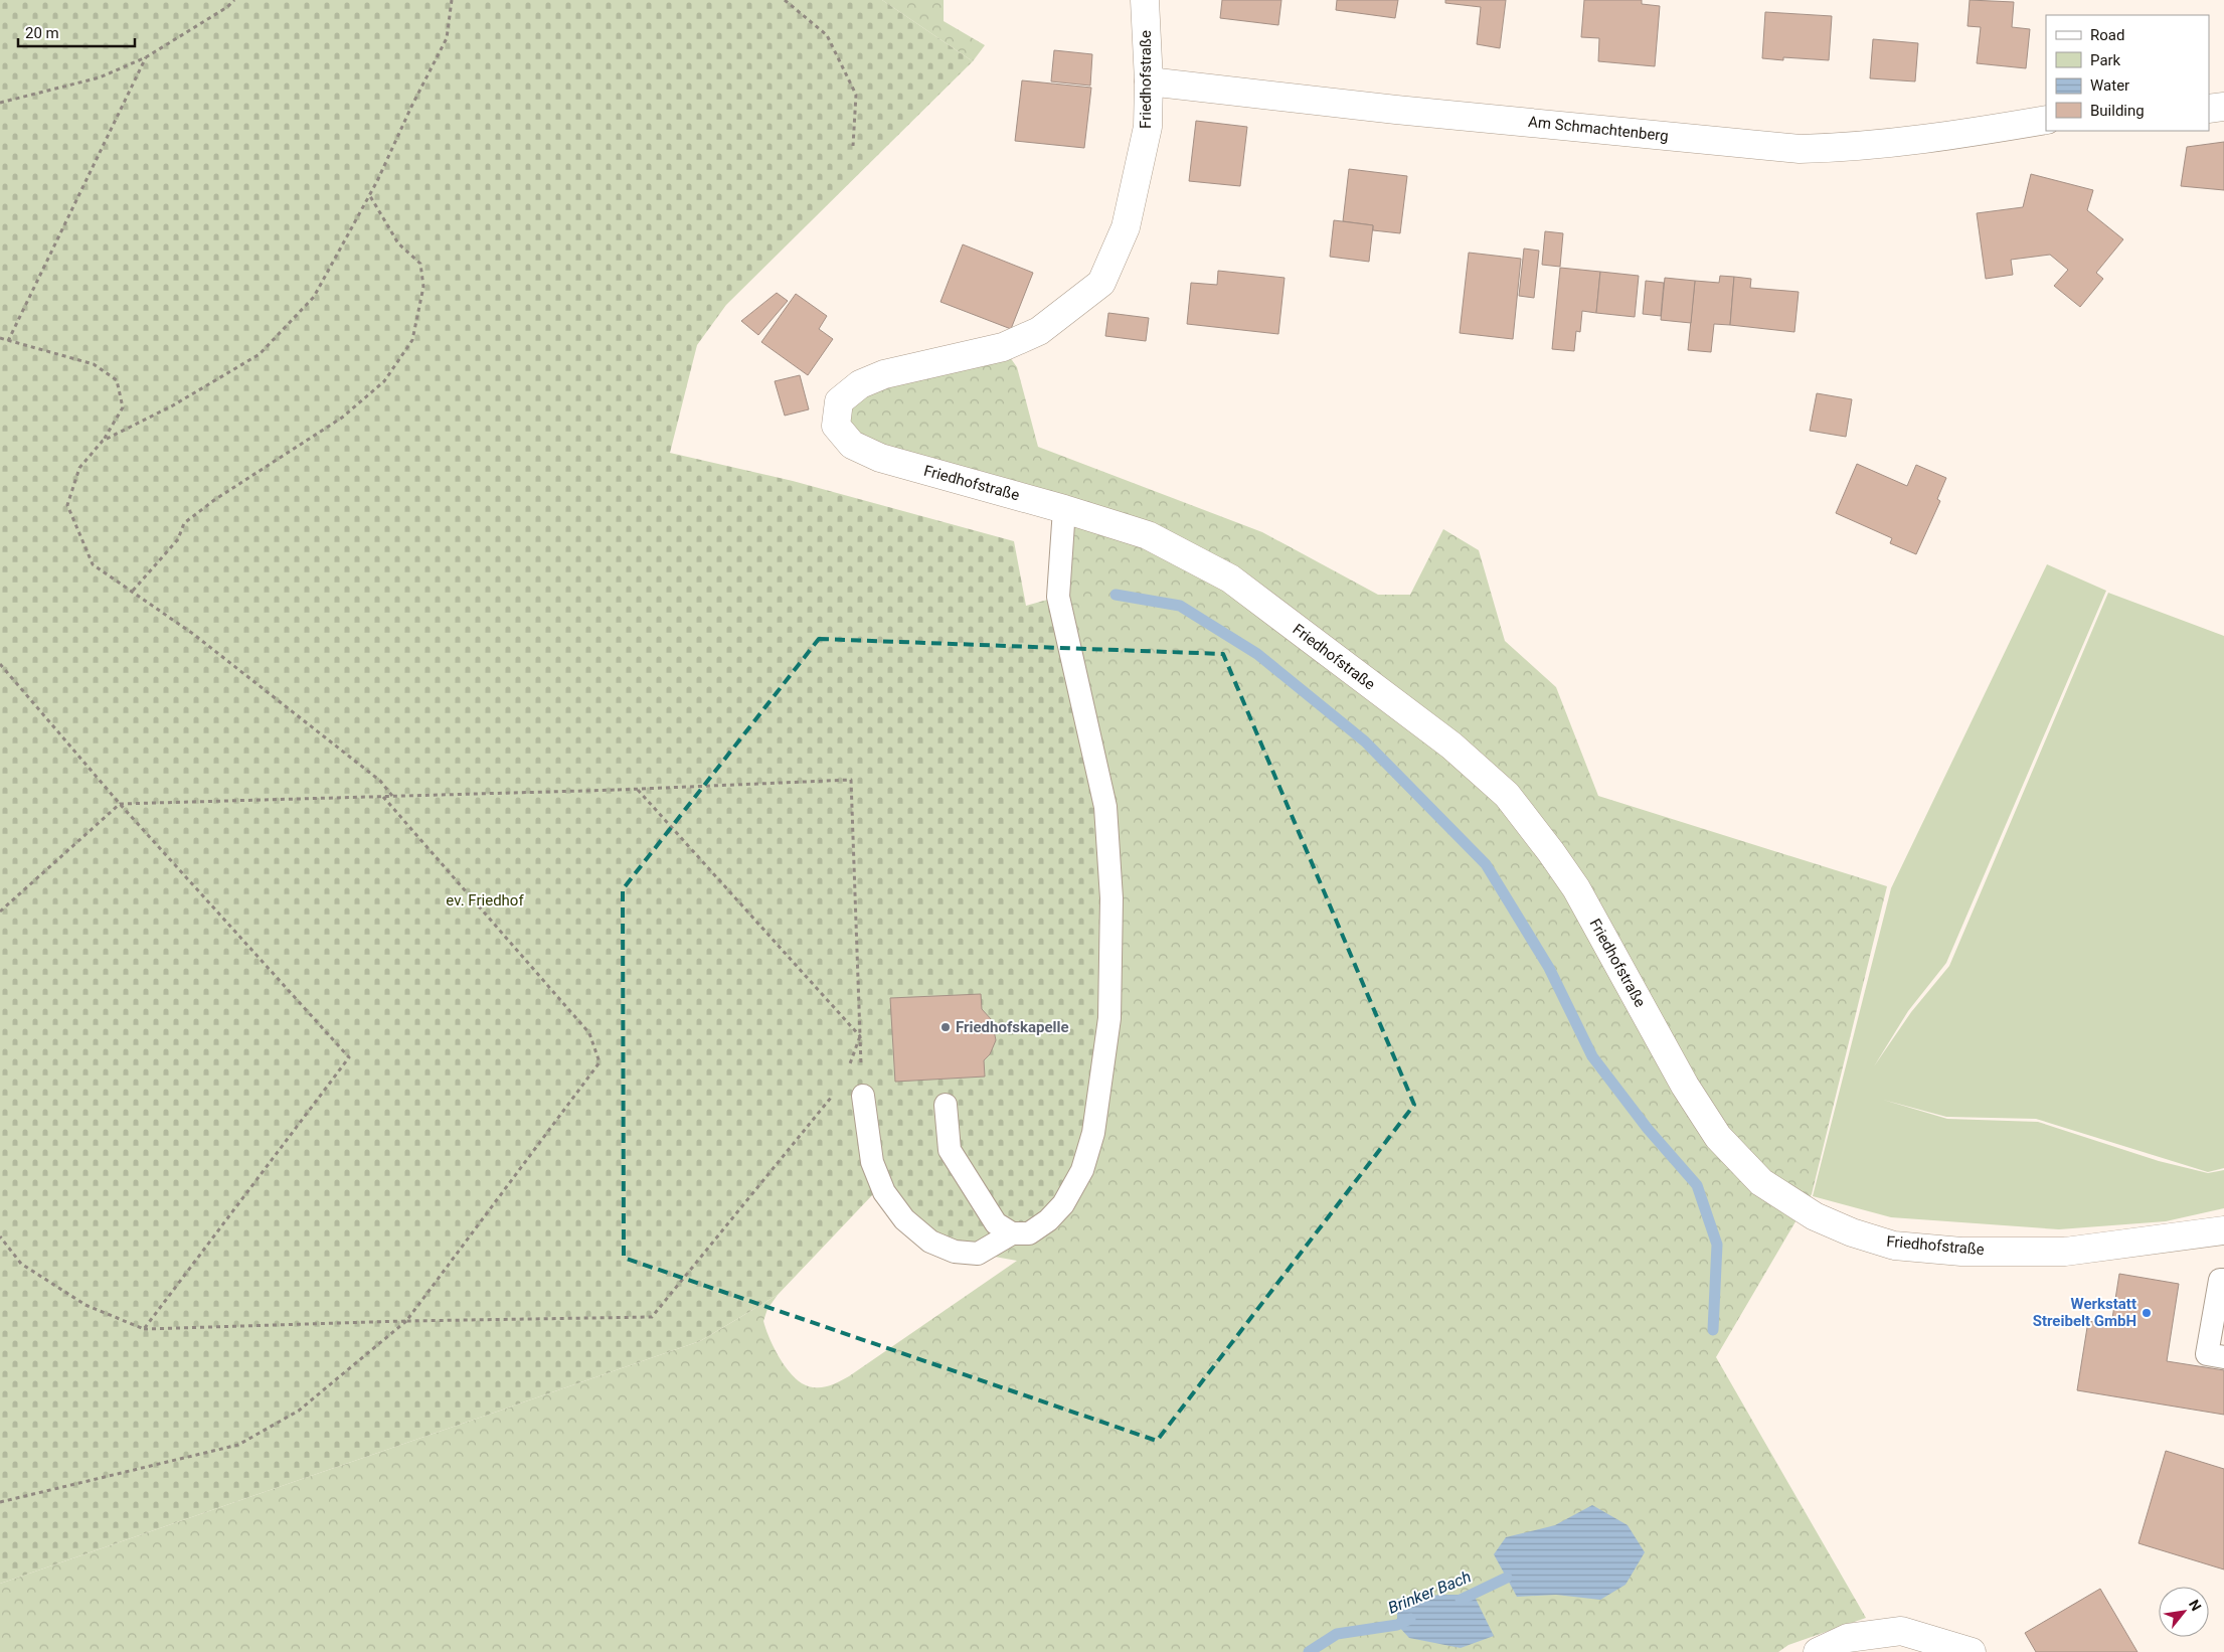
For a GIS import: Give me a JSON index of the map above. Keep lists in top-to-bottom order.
{
  "streets": {
    "street": ["Friedhofstraße", "Am Schmachtenberg"]
  },
  "crossings": [
    ["Friedhofstraße", "Am Schmachtenberg"]
  ],
  "water": ["Brinker Bach"],
  "parks": ["ev. Friedhof"],
  "places": ["Friedhofskapelle", "Werkstatt Streibelt GmbH"],
  "legend": [
    "Road",
    "Park",
    "Water",
    "Building"
  ],
  "scale_bar": "20 m",
  "north": "top right"
}
